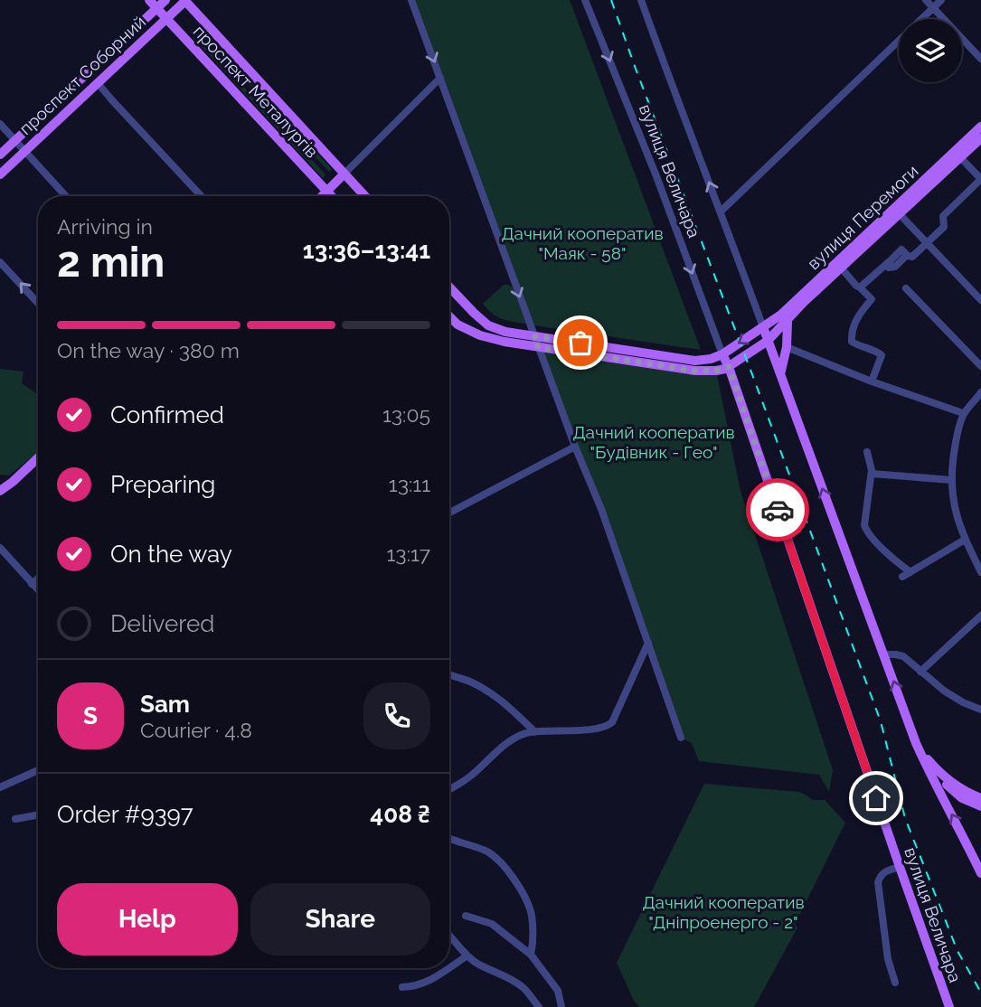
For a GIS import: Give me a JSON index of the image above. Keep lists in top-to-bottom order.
{
  "streets": {
    "main road": [
      "проспект Соборний",
      "проспект Металургів",
      "вулиця Величара",
      "вулиця Перемоги"
    ]
  },
  "crossings": [
    ["проспект Соборний", "проспект Металургів"],
    ["вулиця Величара", "вулиця Перемоги"]
  ],
  "parks": ["Дачний кооператив \"Маяк - 58\"", "Дачний кооператив \"Будівник - Гео\"", "Дачний кооператив \"Дніпроенерго - 2\""],
  "page": {
    "heading": ["2 min", "Arriving in", "13:36–13:41"],
    "panel": [
      "Sam",
      "Courier · 4.8",
      "Order #9397",
      "408 ₴"
    ],
    "bar": "On the way · 380 m",
    "list": [
      ["Confirmed", "13:05"],
      ["Preparing", "13:11"],
      ["On the way", "13:17"],
      "Delivered"
    ],
    "round": "S",
    "buttons": ["Help", "Share"]
  }
}
